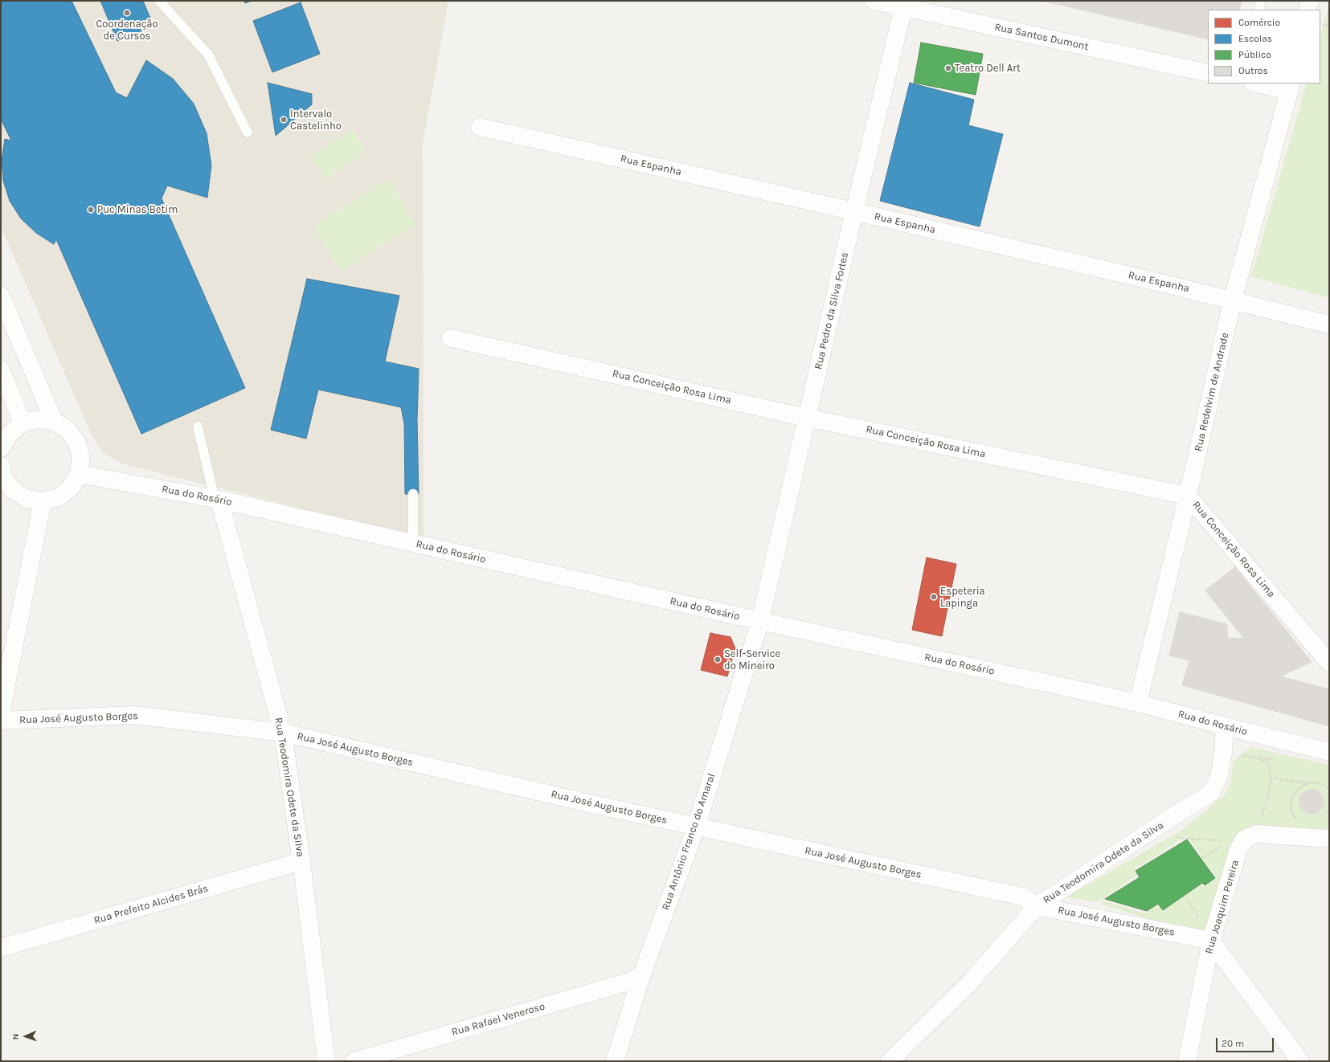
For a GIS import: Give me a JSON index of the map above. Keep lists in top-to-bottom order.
{
  "streets": {
    "street": [
      "Rua Santos Dumont",
      "Rua Espanha",
      "Rua Pedro da Silva Fortes",
      "Rua Conceição Rosa Lima",
      "Rua Redelvim de Andrade",
      "Rua do Rosário",
      "Rua José Augusto Borges",
      "Rua Teodomira Odete da Silva",
      "Rua Antônio Franco do Amaral",
      "Rua Prefeito Alcides Brás",
      "Rua Joaquim Pereira",
      "Rua Rafael Veneroso"
    ]
  },
  "crossings": [
    ["Rua Santos Dumont", "Rua Pedro da Silva Fortes"],
    ["Rua Espanha", "Rua Pedro da Silva Fortes"],
    ["Rua Espanha", "Rua Redelvim de Andrade"],
    ["Rua Pedro da Silva Fortes", "Rua Conceição Rosa Lima"],
    ["Rua Pedro da Silva Fortes", "Rua do Rosário"],
    ["Rua Pedro da Silva Fortes", "Rua Antônio Franco do Amaral"],
    ["Rua Conceição Rosa Lima", "Rua Redelvim de Andrade"],
    ["Rua Redelvim de Andrade", "Rua do Rosário"],
    ["Rua do Rosário", "Rua Teodomira Odete da Silva"],
    ["Rua do Rosário", "Rua Antônio Franco do Amaral"],
    ["Rua José Augusto Borges", "Rua Teodomira Odete da Silva"],
    ["Rua José Augusto Borges", "Rua Antônio Franco do Amaral"],
    ["Rua José Augusto Borges", "Rua Joaquim Pereira"],
    ["Rua Teodomira Odete da Silva", "Rua Prefeito Alcides Brás"],
    ["Rua Antônio Franco do Amaral", "Rua Rafael Veneroso"]
  ],
  "places": [
    "Coordenação de Cursos",
    "Teatro Dell Art",
    "Intervalo Castelinho",
    "Puc Minas Betim",
    "Espeteria Lapinga",
    "Self-Service do Mineiro"
  ],
  "legend": [
    "Comércio",
    "Escolas",
    "Público",
    "Outros"
  ],
  "scale_bar": "20 m",
  "north": "left"
}
